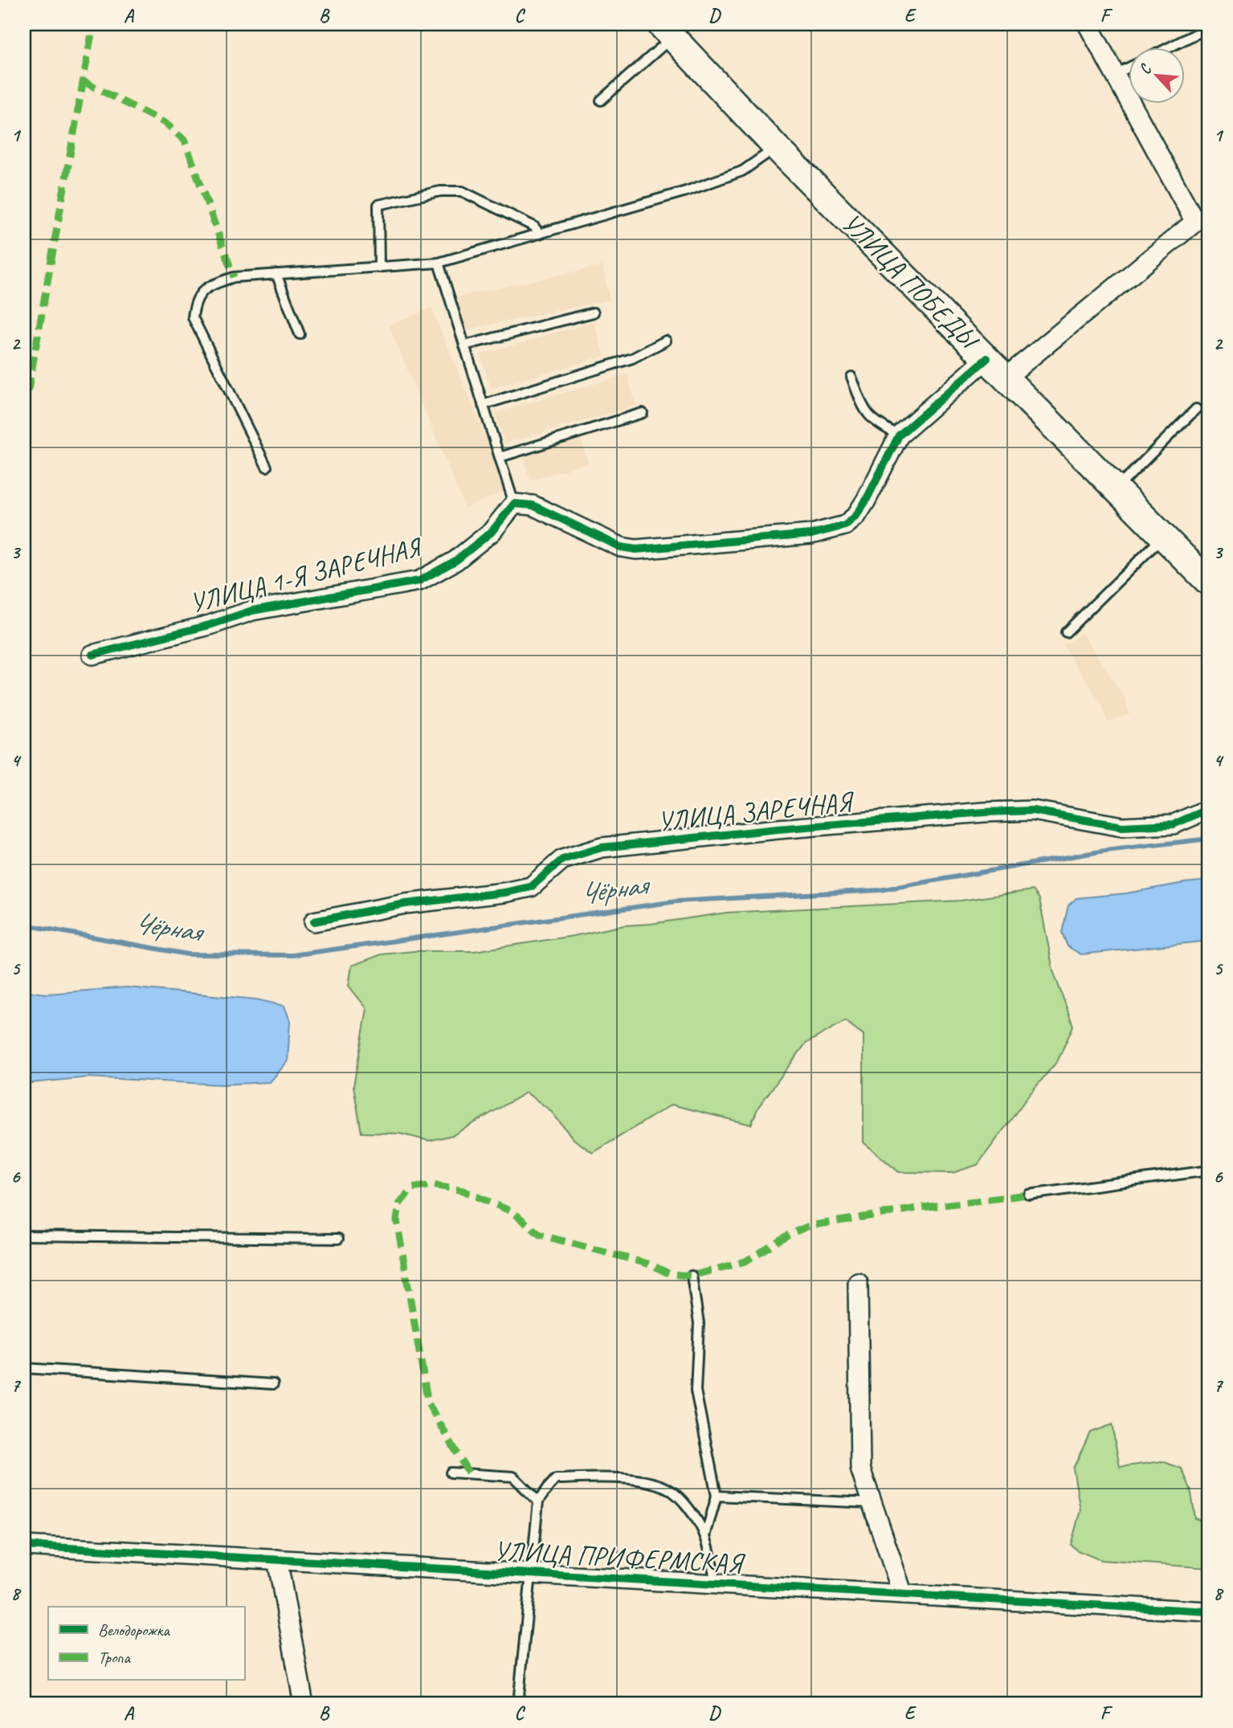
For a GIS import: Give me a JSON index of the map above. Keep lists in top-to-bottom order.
{
  "streets": {
    "street": [
      "УЛИЦА ПОБЕДЫ",
      "УЛИЦА 1-Я ЗАРЕЧНАЯ",
      "УЛИЦА ЗАРЕЧНАЯ",
      "УЛИЦА ПРИФЕРМСКАЯ"
    ]
  },
  "water": ["Чёрная"],
  "legend": ["Велодорожка", "Тропа"],
  "north": "top left",
  "grid": {
    "columns": [
      "A",
      "B",
      "C",
      "D",
      "E",
      "F"
    ],
    "rows": [
      "1",
      "2",
      "3",
      "4",
      "5",
      "6",
      "7",
      "8"
    ]
  }
}
